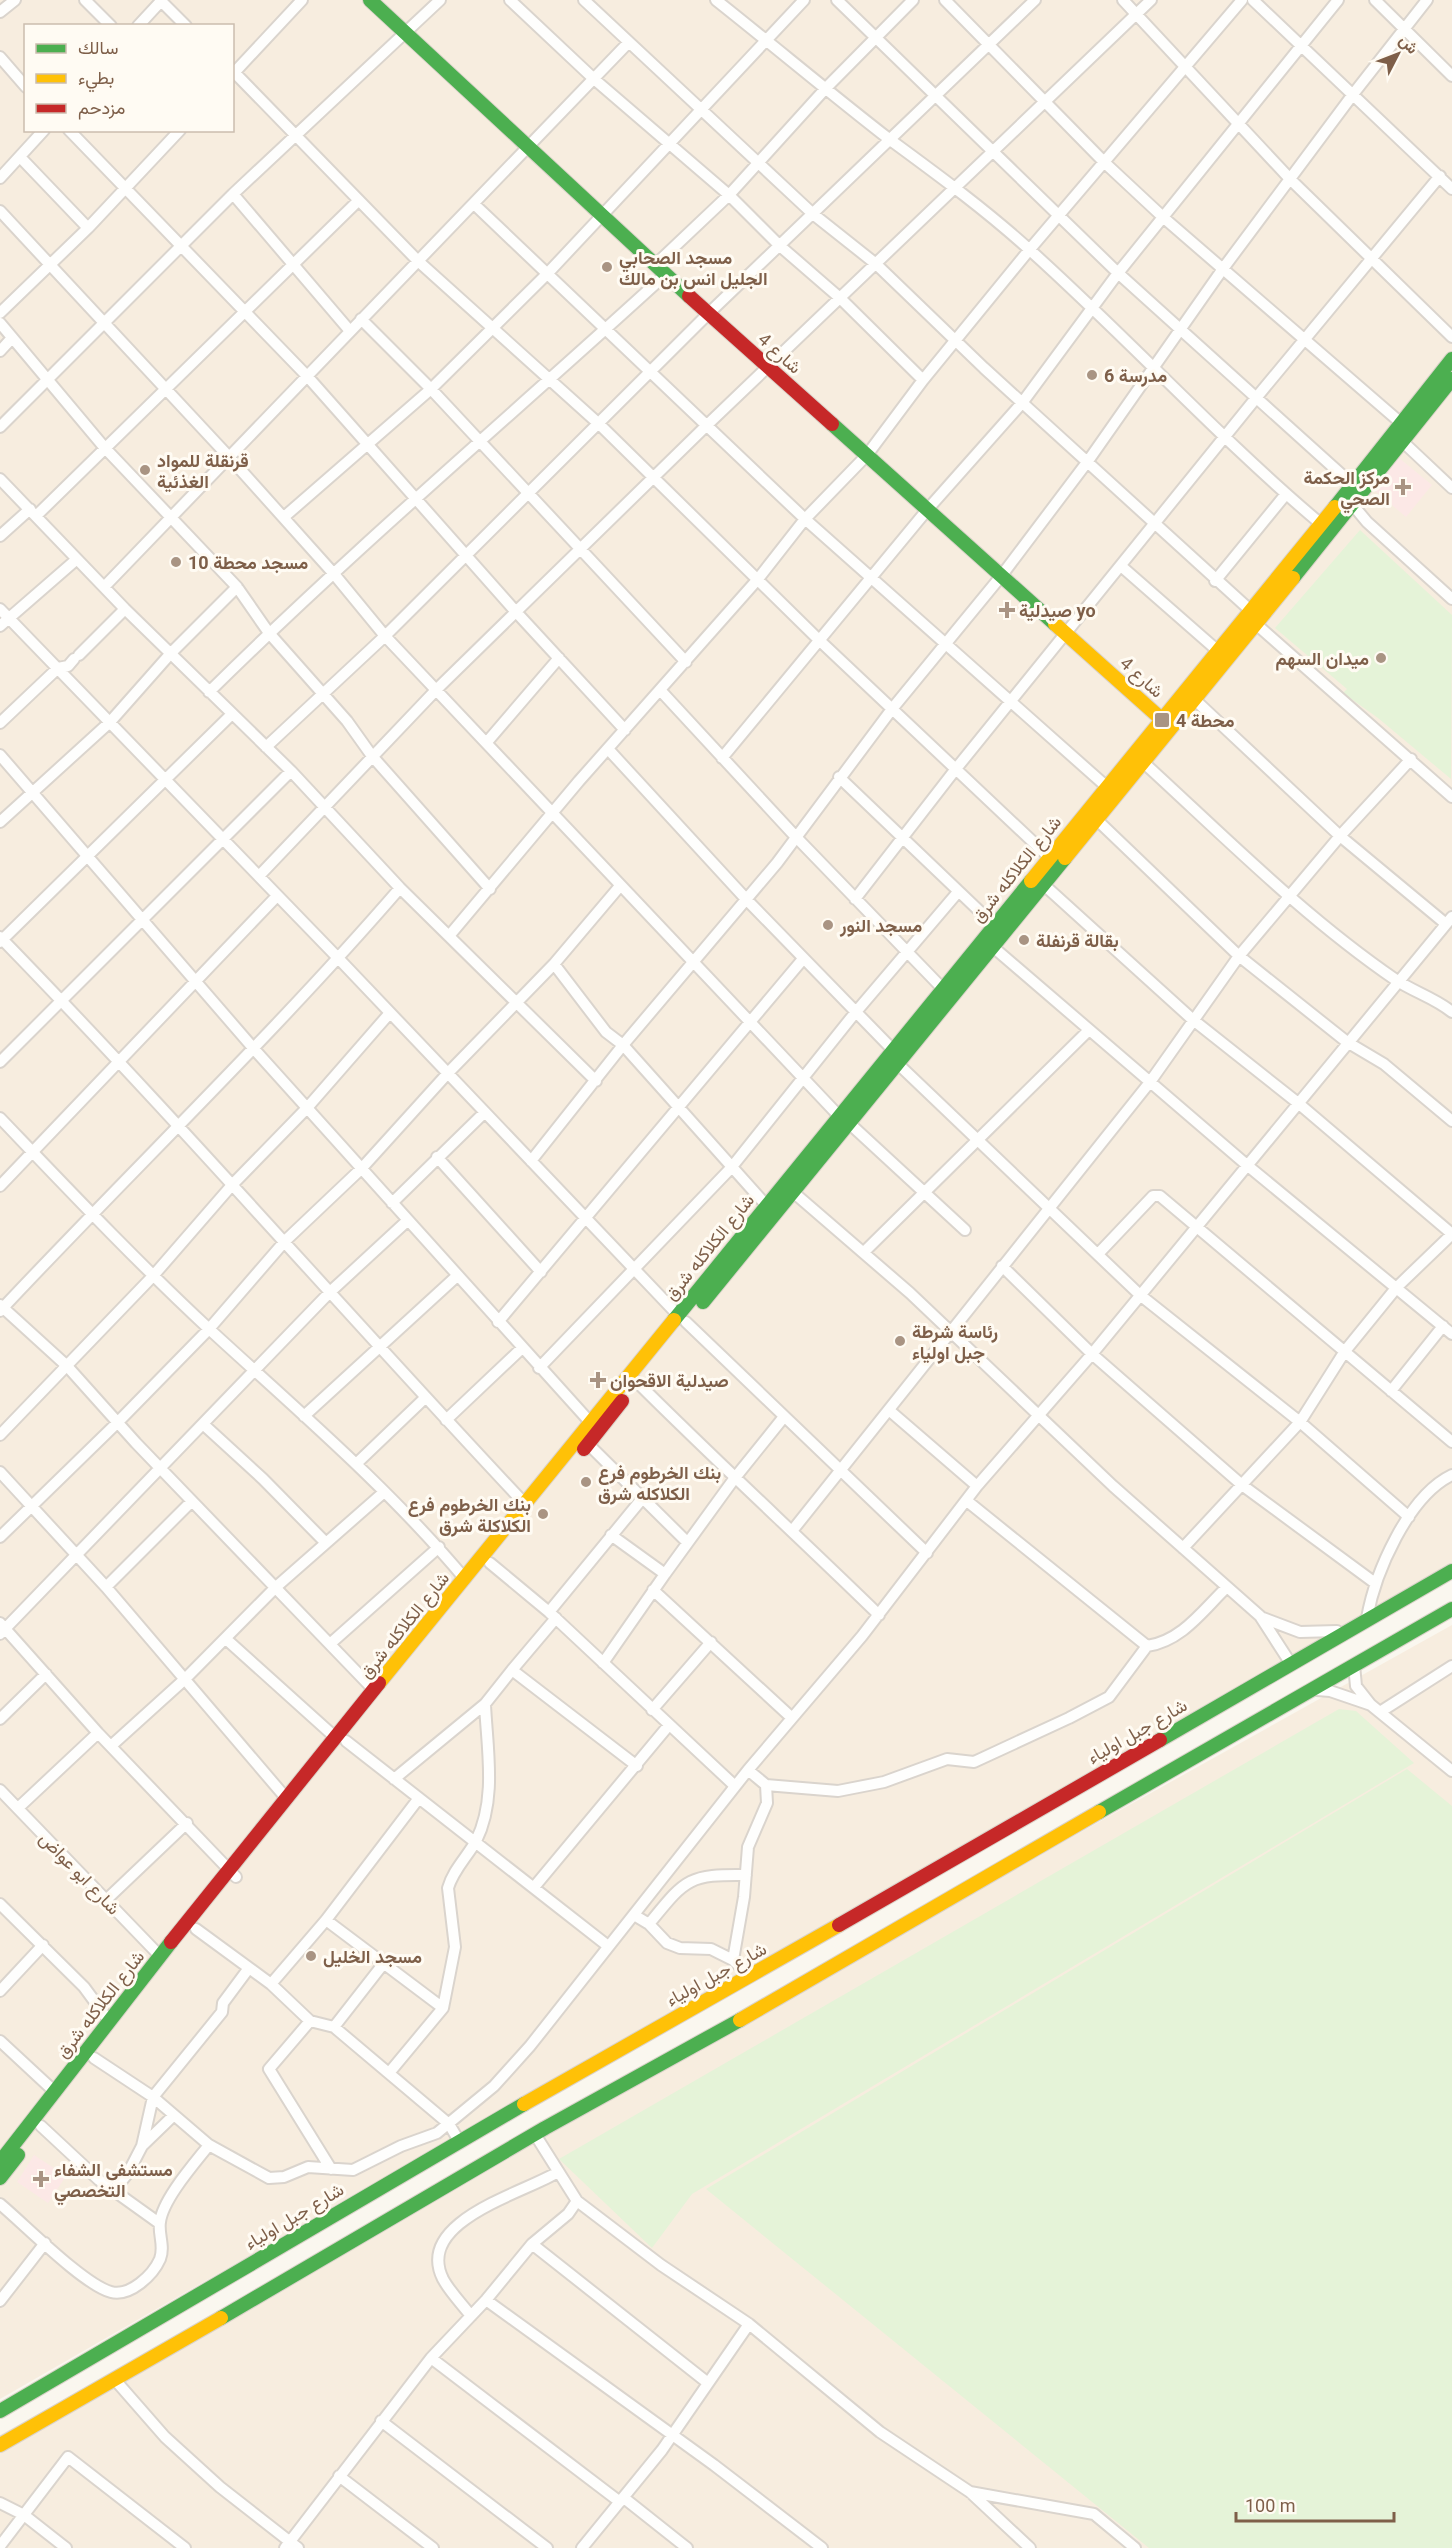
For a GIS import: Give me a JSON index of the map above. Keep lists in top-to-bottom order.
{
  "streets": {
    "main road": ["شارع 4", "شارع الكلاكله شرق", "شارع جبل اولياء"],
    "street": ["شارع ابو عواض"]
  },
  "crossings": [
    ["شارع 4", "شارع الكلاكله شرق"],
    ["شارع الكلاكله شرق", "شارع ابو عواض"]
  ],
  "places": {
    "other": [
      "مسجد الصحابي الجليل انس بن مالك",
      "مدرسة 6",
      "قرنقلة للمواد الغذئية",
      "مسجد محطة 10",
      "ميدان السهم",
      "مسجد النور",
      "بقالة قرنفلة",
      "رئاسة شرطة جبل اولياء",
      "بنك الخرطوم فرع الكلاكله شرق",
      "بنك الخرطوم فرع الكلاكلة شرق",
      "مسجد الخليل"
    ],
    "health": [
      "مركز الحكمة الصحي",
      "صيدلية yo",
      "صيدلية الاقحوان",
      "مستشفى الشفاء التخصصي"
    ],
    "transit": ["محطة 4"]
  },
  "legend": ["سالك", "بطيء", "مزدحم"],
  "scale_bar": "100 m",
  "north": "top right"
}
